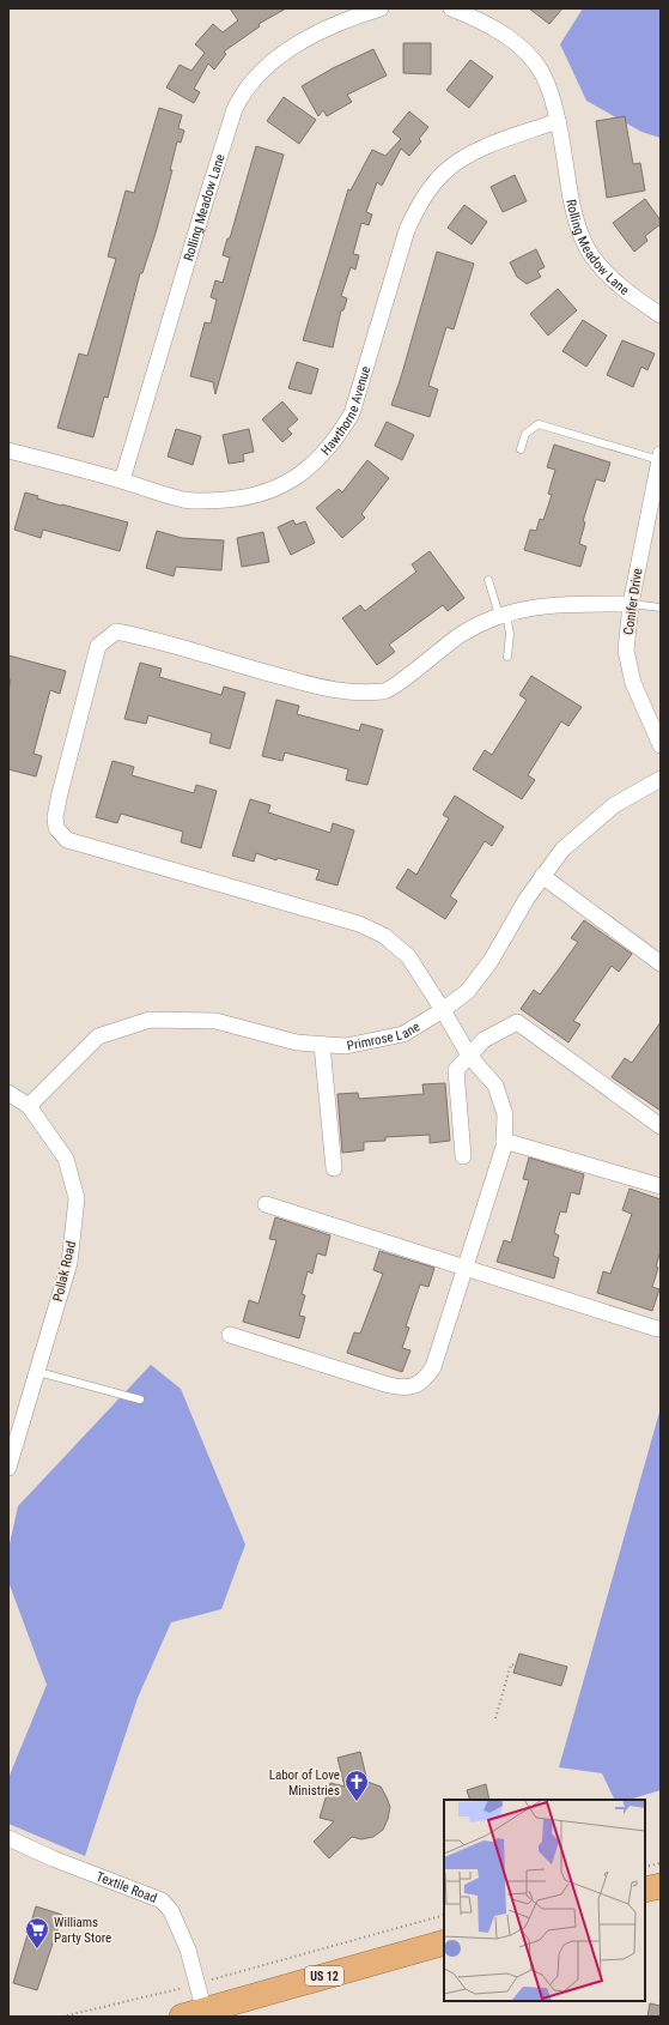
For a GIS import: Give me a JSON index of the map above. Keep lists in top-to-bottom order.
{
  "streets": {
    "highway": ["US 12"],
    "street": [
      "Rolling Meadow Lane",
      "Hawthorne Avenue",
      "Conifer Drive",
      "Primrose Lane",
      "Pollak Road",
      "Textile Road"
    ]
  },
  "crossings": [
    ["Rolling Meadow Lane", "Hawthorne Avenue"],
    ["Primrose Lane", "Pollak Road"],
    ["Textile Road", "US 12"]
  ],
  "places": {
    "church": ["Labor of Love Ministries"],
    "supermarket": ["Williams Party Store"]
  }
}
